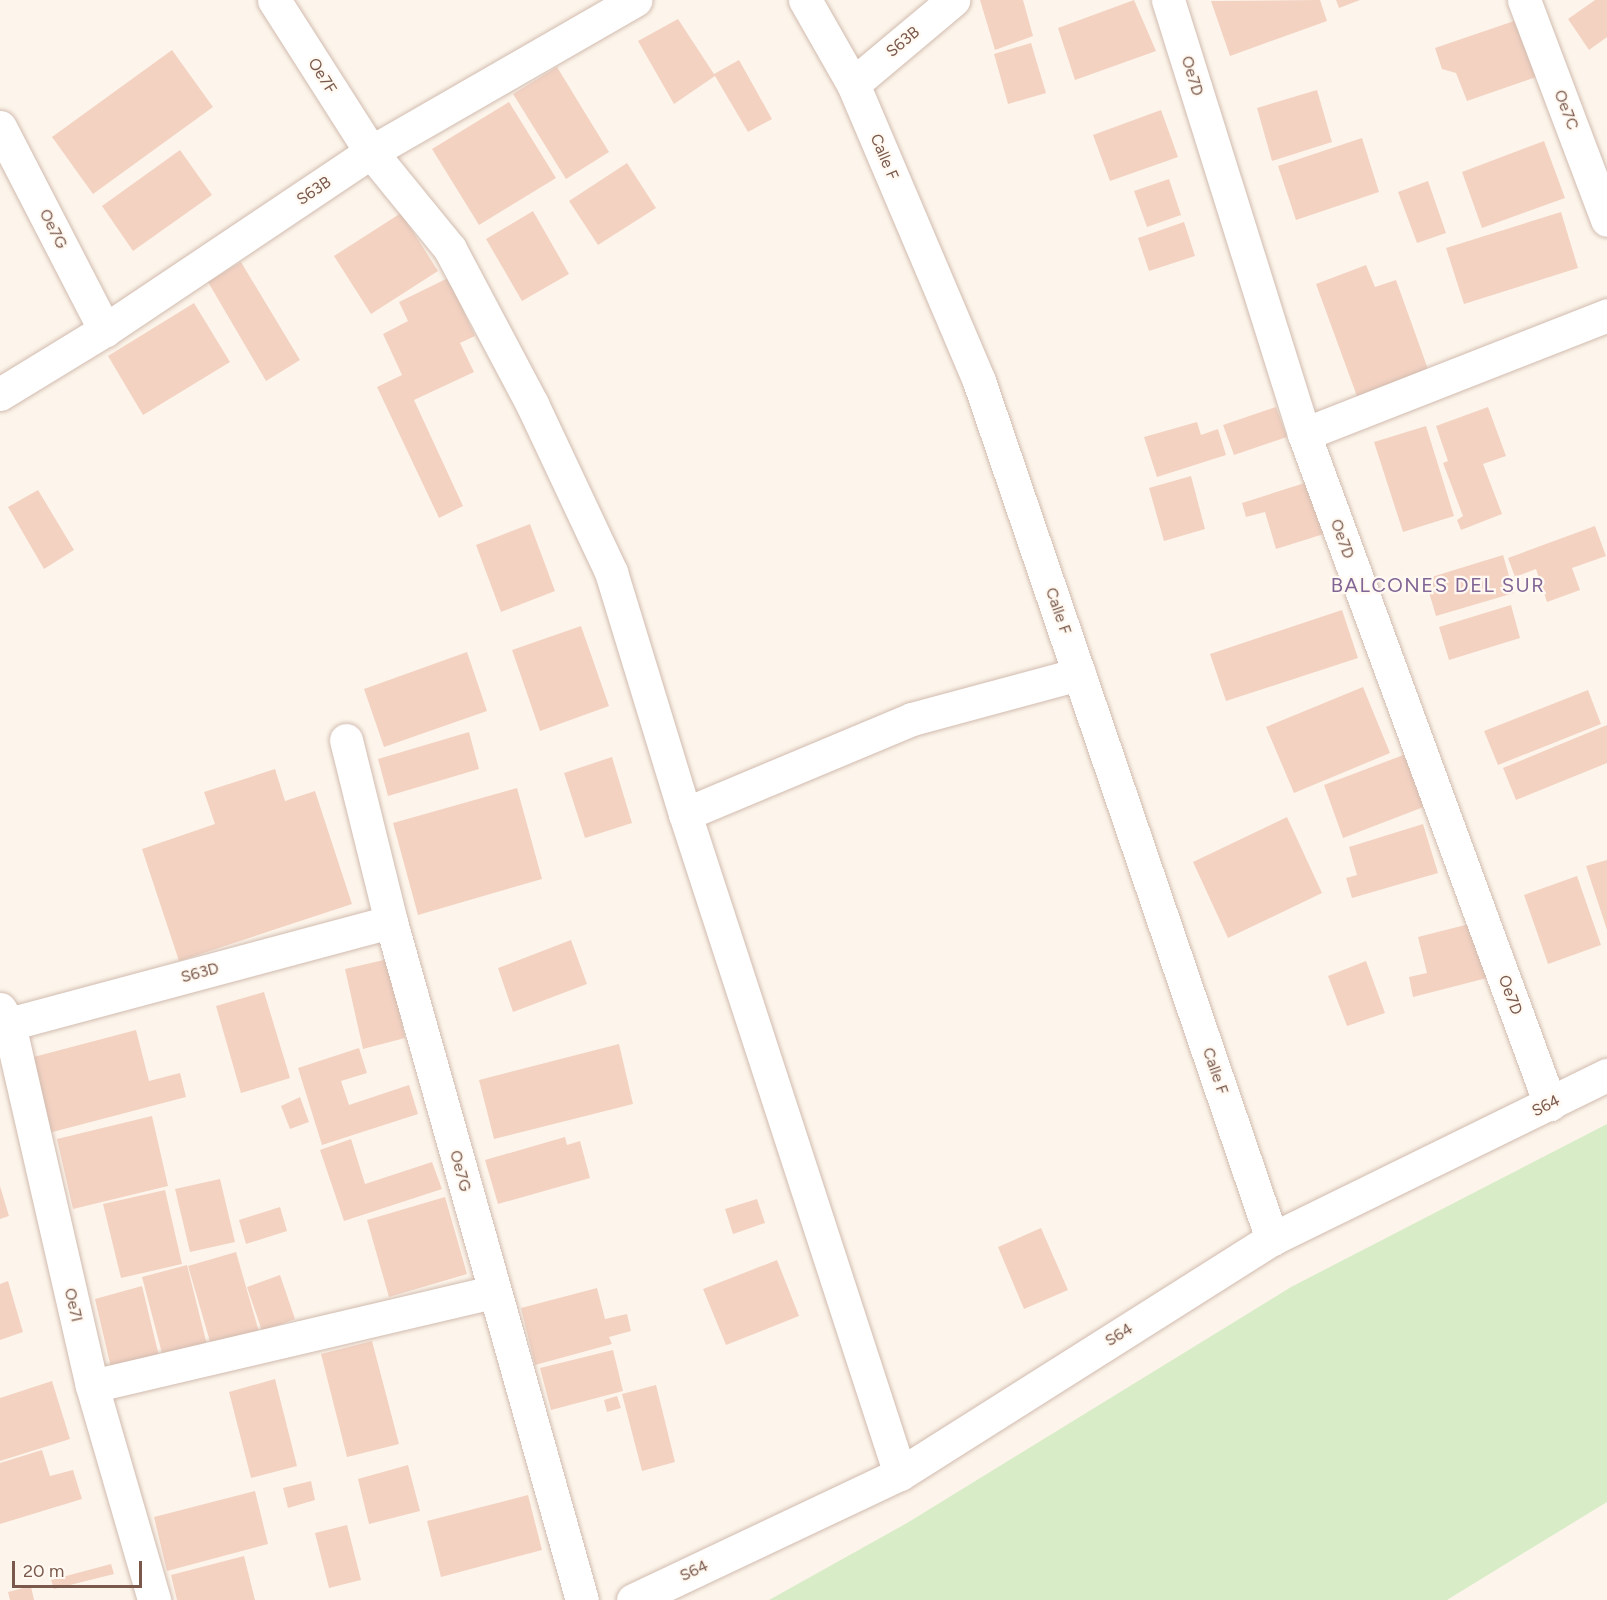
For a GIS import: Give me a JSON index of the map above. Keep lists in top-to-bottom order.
{
  "streets": {
    "street": [
      "S63B",
      "Oe7F",
      "Oe7D",
      "Oe7C",
      "Calle F",
      "Oe7G",
      "S63D",
      "S64",
      "Oe7I"
    ]
  },
  "crossings": [
    ["S63B", "Oe7F"],
    ["S63B", "Calle F"],
    ["S63B", "Oe7G"],
    ["Oe7F", "S64"],
    ["Oe7D", "S64"],
    ["Calle F", "S64"],
    ["Oe7G", "S63D"],
    ["S63D", "Oe7I"]
  ],
  "districts": ["BALCONES DEL SUR"],
  "scale_bar": "20 m"
}
